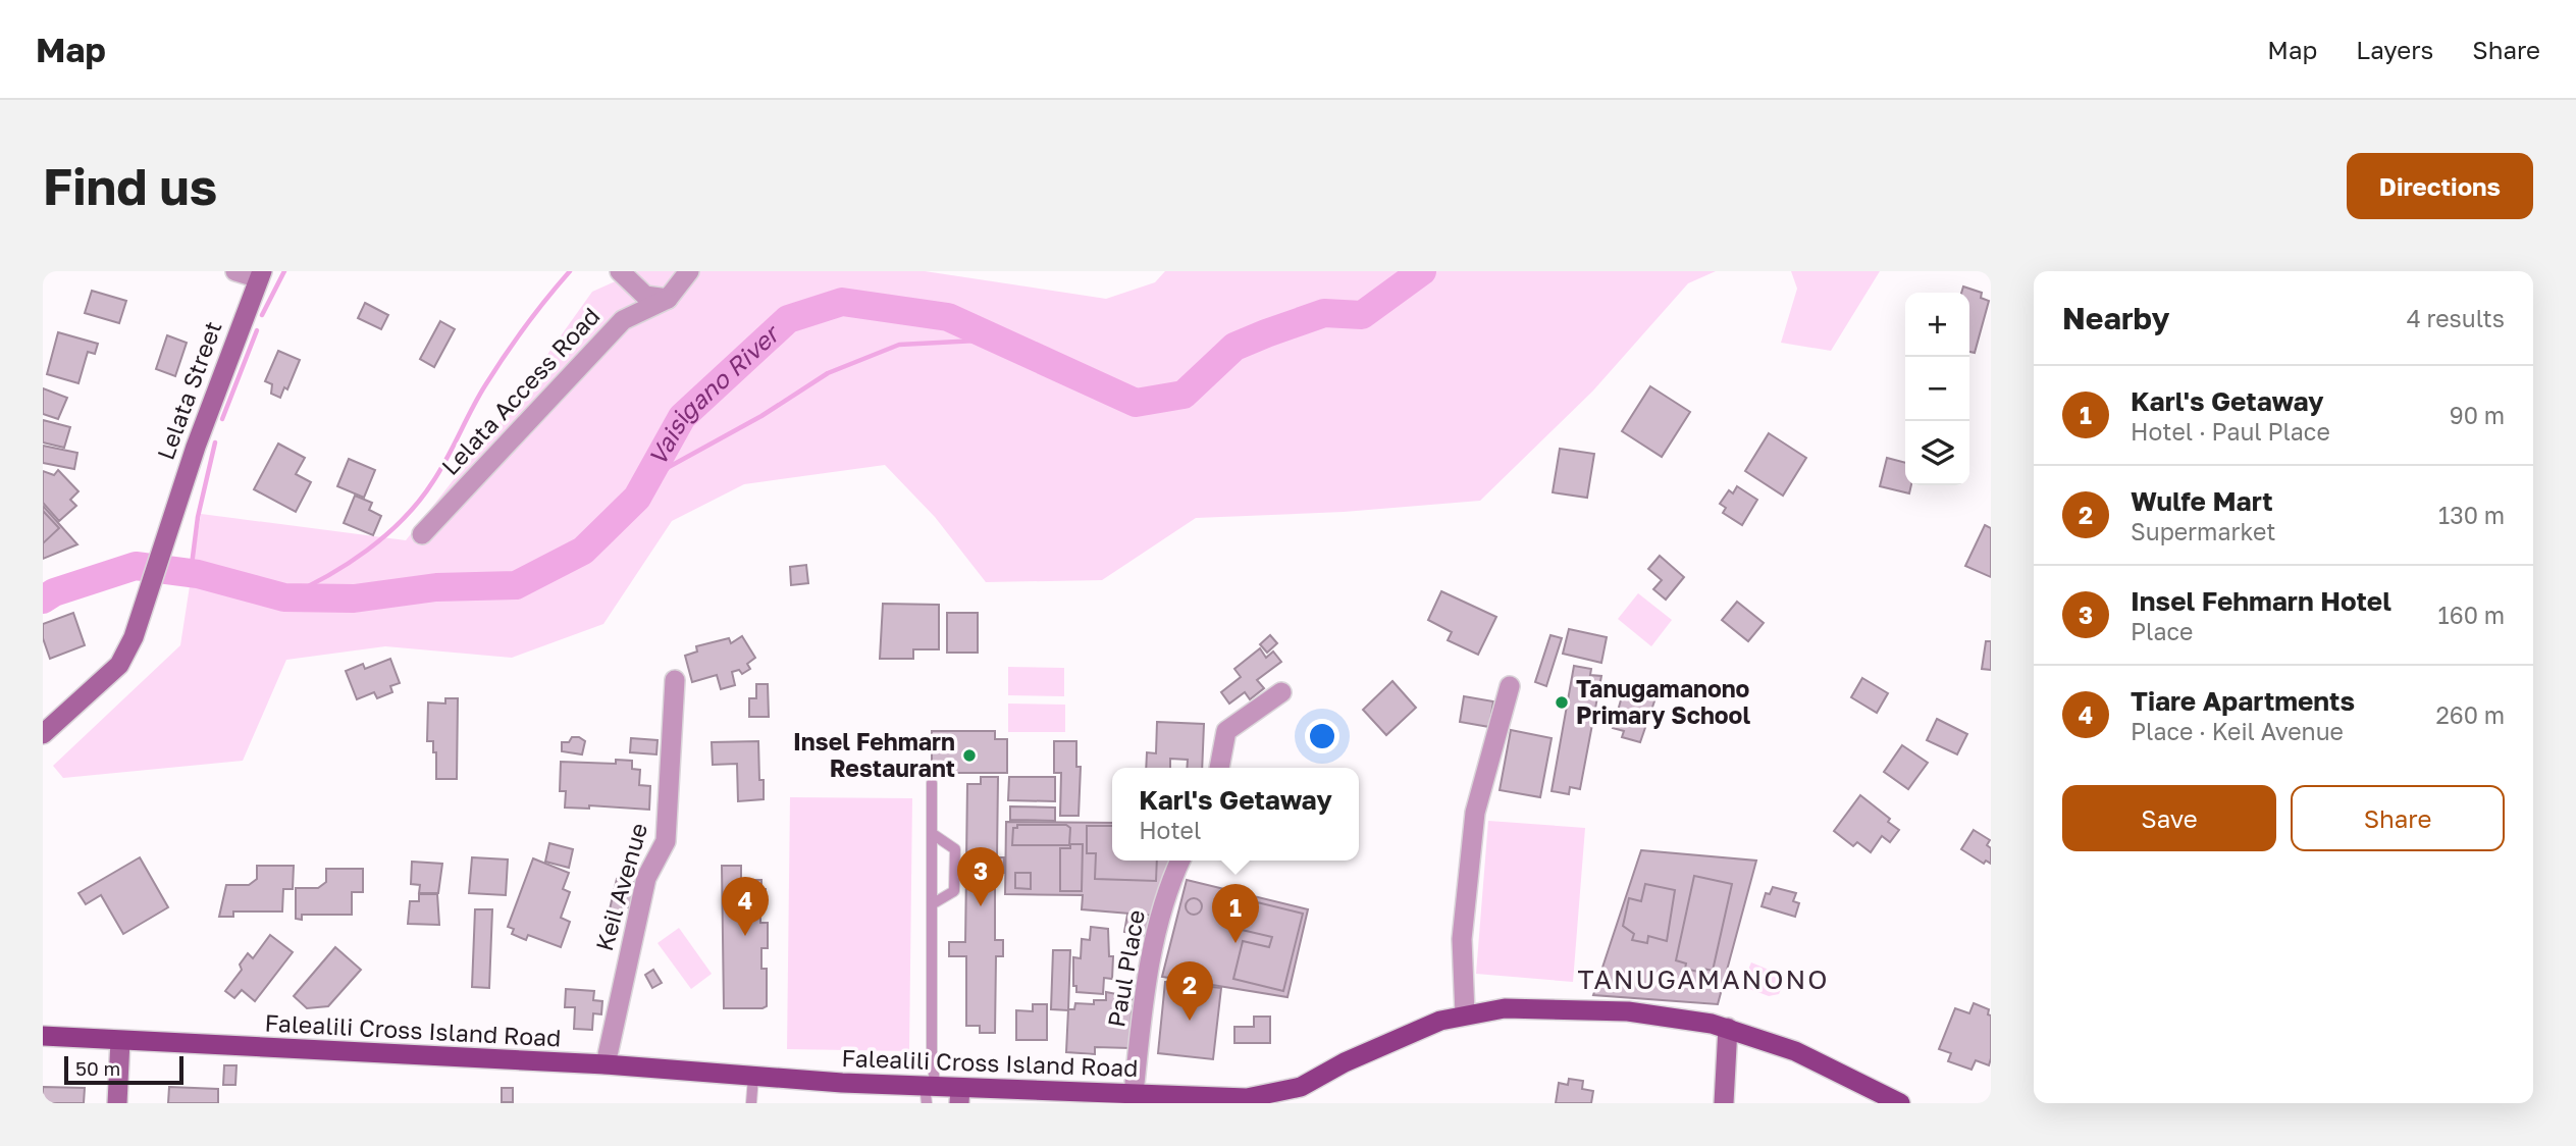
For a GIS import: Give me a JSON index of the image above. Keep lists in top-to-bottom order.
{
  "streets": {
    "main road": ["Lelata Street", "Falealili Cross Island Road"],
    "street": ["Lelata Access Road", "Keil Avenue", "Paul Place"]
  },
  "crossings": [
    ["Keil Avenue", "Falealili Cross Island Road"],
    ["Paul Place", "Falealili Cross Island Road"]
  ],
  "districts": ["TANUGAMANONO"],
  "water": ["Vaisigano River"],
  "places": ["Tanugamanono Primary School", "Insel Fehmarn Restaurant"],
  "scale_bar": "50 m",
  "page": {
    "header": "Map",
    "nav": ["Map", "Layers", "Share"],
    "buttons": [
      "Directions",
      ["Save", "Share"]
    ],
    "title": "Find us",
    "heading": ["Nearby", "4 results"],
    "map_buttons": ["+", "−"],
    "list": [
      {
        "mark": "1",
        "name": "Karl's Getaway",
        "note": "Hotel · Paul Place",
        "value": "90 m"
      },
      {
        "mark": "2",
        "name": "Wulfe Mart",
        "note": "Supermarket",
        "value": "130 m"
      },
      {
        "mark": "3",
        "name": "Insel Fehmarn Hotel",
        "note": "Place",
        "value": "160 m"
      },
      {
        "mark": "4",
        "name": "Tiare Apartments",
        "note": "Place · Keil Avenue",
        "value": "260 m"
      }
    ],
    "popup": ["Karl's Getaway", "Hotel"],
    "pins": [
      "3",
      "4",
      "1",
      "2"
    ],
    "scale": "50 m"
  }
}
